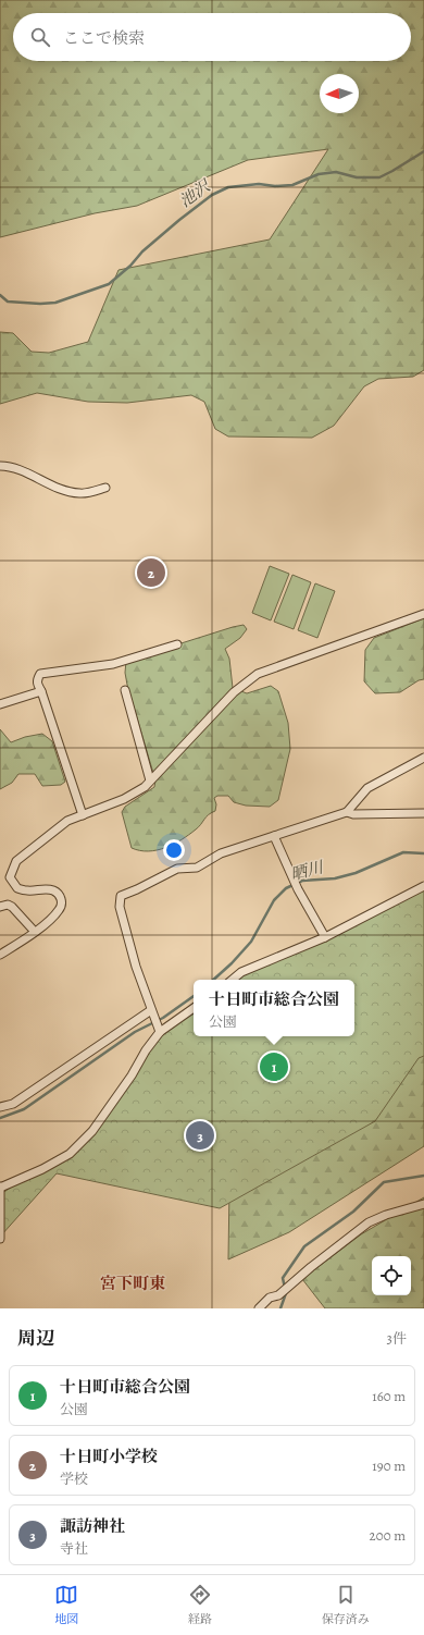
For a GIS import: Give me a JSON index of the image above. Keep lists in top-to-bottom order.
{
  "districts": ["宮下町東"],
  "water": ["池沢", "晒川"],
  "north": "left",
  "page": {
    "search": "ここで検索",
    "pins": ["2", "1", "3"],
    "popup": ["十日町市総合公園", "公園"],
    "heading": ["周辺", "3件"],
    "list": [
      {
        "mark": "1",
        "name": "十日町市総合公園",
        "note": "公園",
        "value": "160 m"
      },
      {
        "mark": "2",
        "name": "十日町小学校",
        "note": "学校",
        "value": "190 m"
      },
      {
        "mark": "3",
        "name": "諏訪神社",
        "note": "寺社",
        "value": "200 m"
      }
    ],
    "nav": ["地図", "経路", "保存済み"]
  }
}
